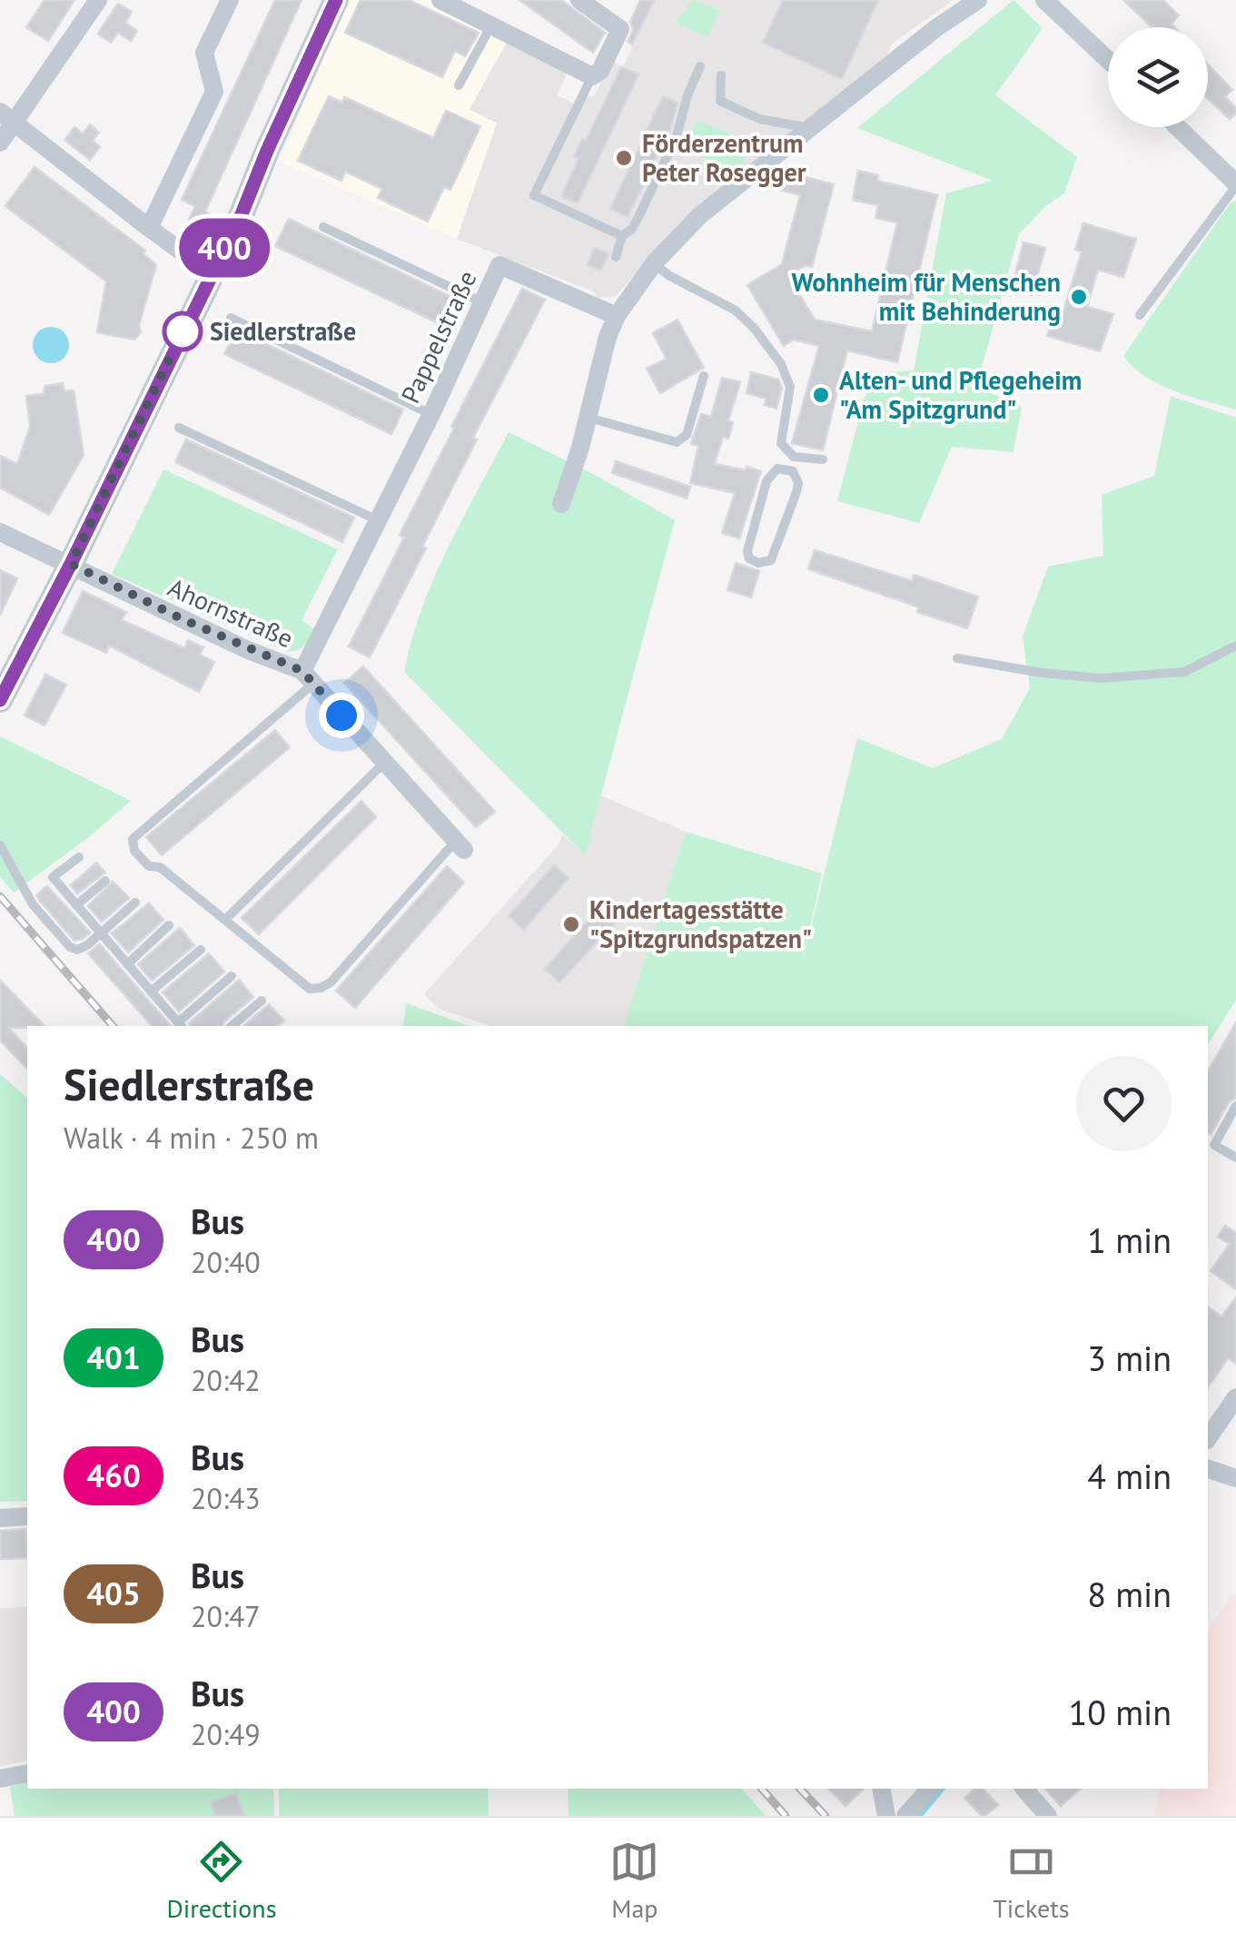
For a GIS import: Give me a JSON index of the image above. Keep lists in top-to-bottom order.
{
  "streets": {
    "street": ["Pappelstraße", "Ahornstraße"]
  },
  "crossings": [
    ["Pappelstraße", "Ahornstraße"]
  ],
  "places": [
    "Förderzentrum Peter Rosegger",
    "Wohnheim für Menschen mit Behinderung",
    "Siedlerstraße",
    "Alten- und Pflegeheim \"Am Spitzgrund\"",
    "Kindertagesstätte \"Spitzgrundspatzen\""
  ],
  "lines": ["bus line 400"],
  "page": {
    "on_map": "400",
    "heading": ["Siedlerstraße", "Walk · 4 min · 250 m"],
    "list": [
      {
        "mark": "400",
        "name": "Bus",
        "note": "20:40",
        "value": "1 min"
      },
      {
        "mark": "401",
        "name": "Bus",
        "note": "20:42",
        "value": "3 min"
      },
      {
        "mark": "460",
        "name": "Bus",
        "note": "20:43",
        "value": "4 min"
      },
      {
        "mark": "405",
        "name": "Bus",
        "note": "20:47",
        "value": "8 min"
      },
      {
        "mark": "400",
        "name": "Bus",
        "note": "20:49",
        "value": "10 min"
      }
    ],
    "tabs": ["Directions", "Map", "Tickets"]
  }
}
